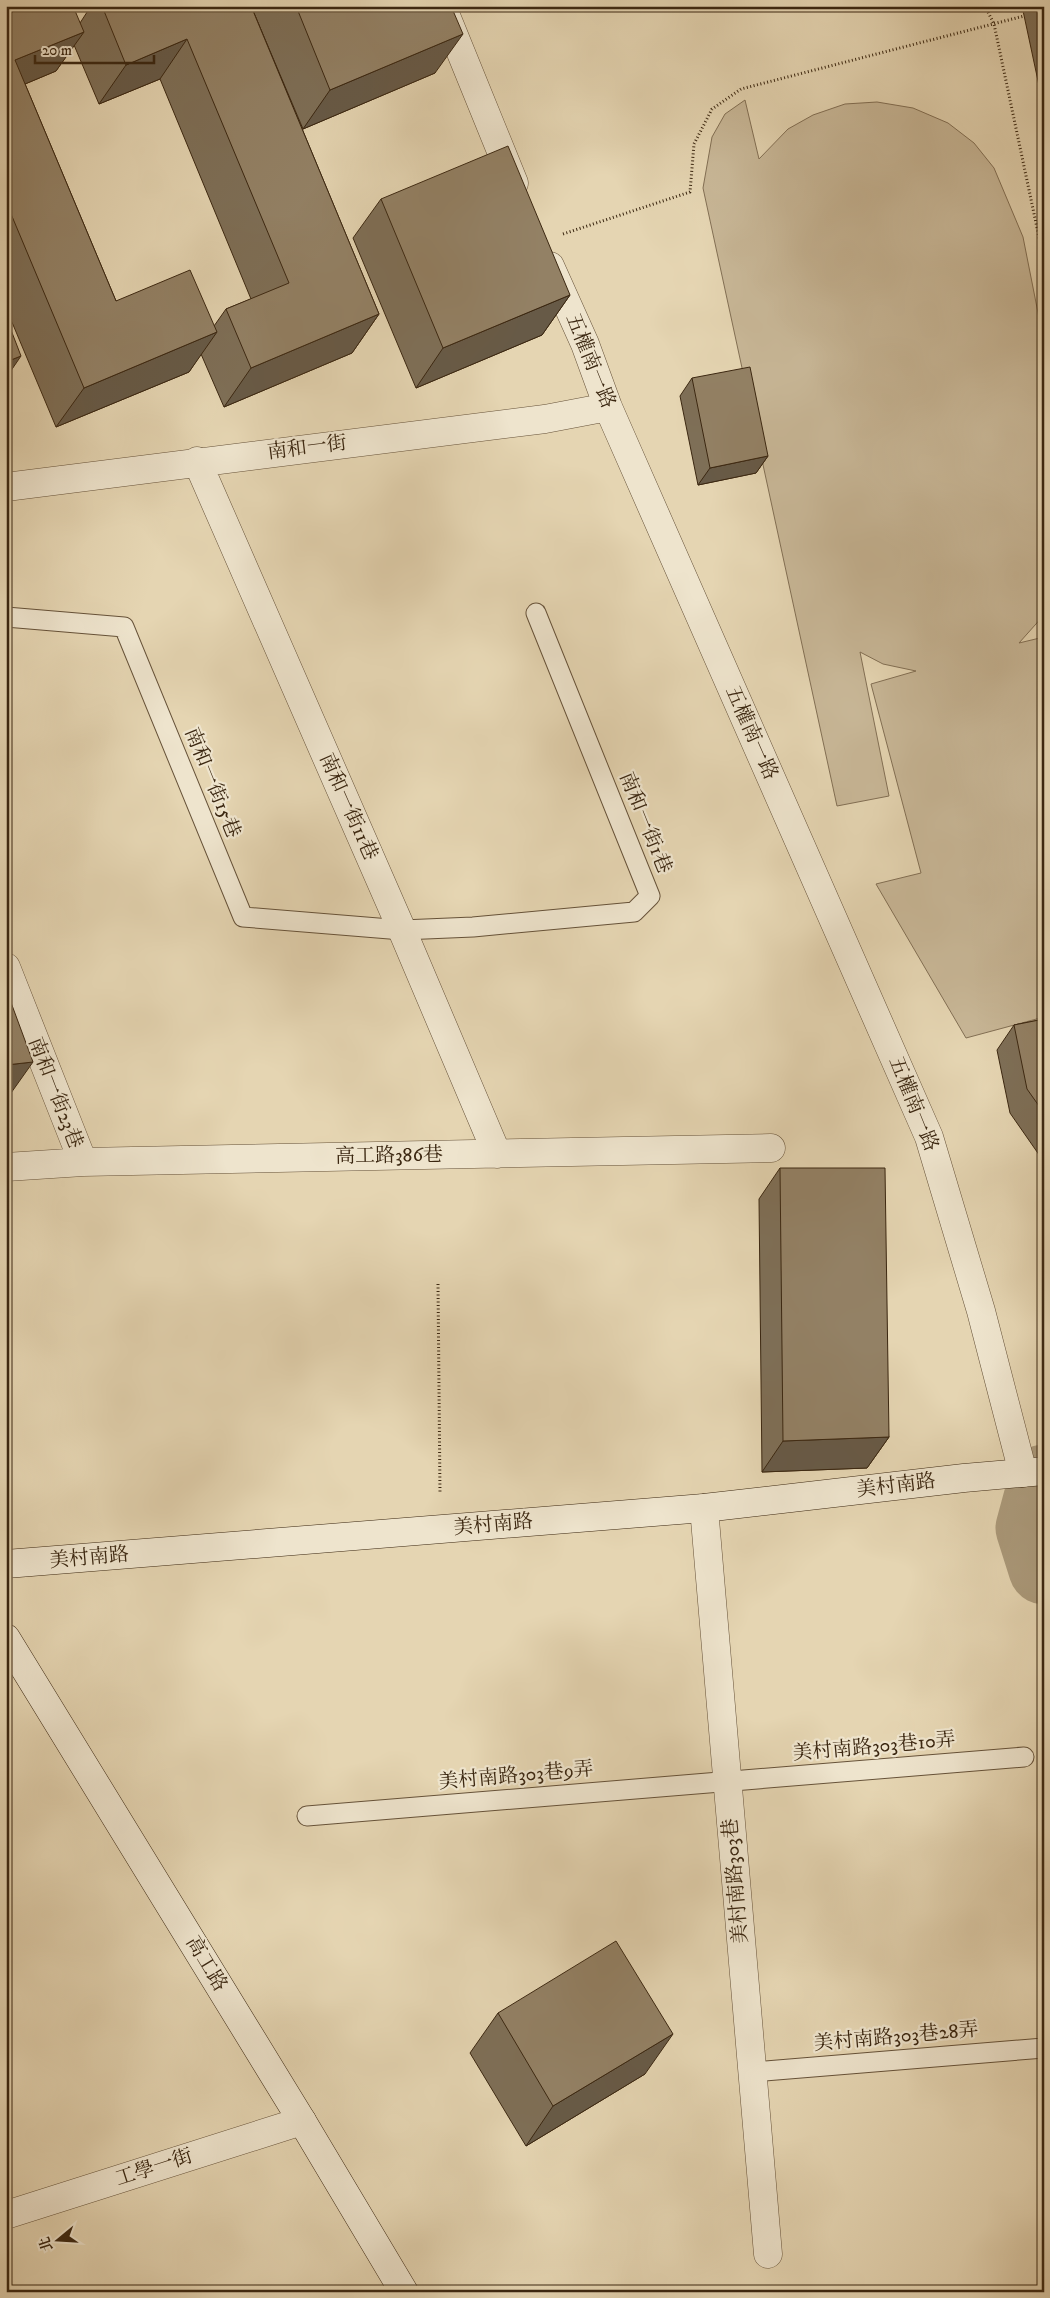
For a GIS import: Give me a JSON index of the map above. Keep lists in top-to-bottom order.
{
  "streets": {
    "street": [
      "五權南一路",
      "南和一街",
      "南和一街11巷",
      "南和一街23巷",
      "高工路386巷",
      "美村南路",
      "美村南路303巷",
      "高工路",
      "工學一街"
    ],
    "lane": [
      "南和一街15巷",
      "南和一街1巷",
      "美村南路303巷10弄",
      "美村南路303巷9弄",
      "美村南路303巷28弄"
    ]
  },
  "crossings": [
    ["五權南一路", "南和一街"],
    ["五權南一路", "美村南路"],
    ["南和一街", "南和一街11巷"],
    ["南和一街15巷", "南和一街11巷"],
    ["南和一街15巷", "南和一街1巷"],
    ["南和一街11巷", "南和一街1巷"],
    ["南和一街11巷", "高工路386巷"],
    ["南和一街23巷", "高工路386巷"],
    ["美村南路", "美村南路303巷"],
    ["美村南路303巷10弄", "美村南路303巷9弄"],
    ["美村南路303巷10弄", "美村南路303巷"],
    ["美村南路303巷9弄", "美村南路303巷"],
    ["美村南路303巷", "美村南路303巷28弄"],
    ["高工路", "工學一街"]
  ],
  "scale_bar": "20 m",
  "north": "left"
}
